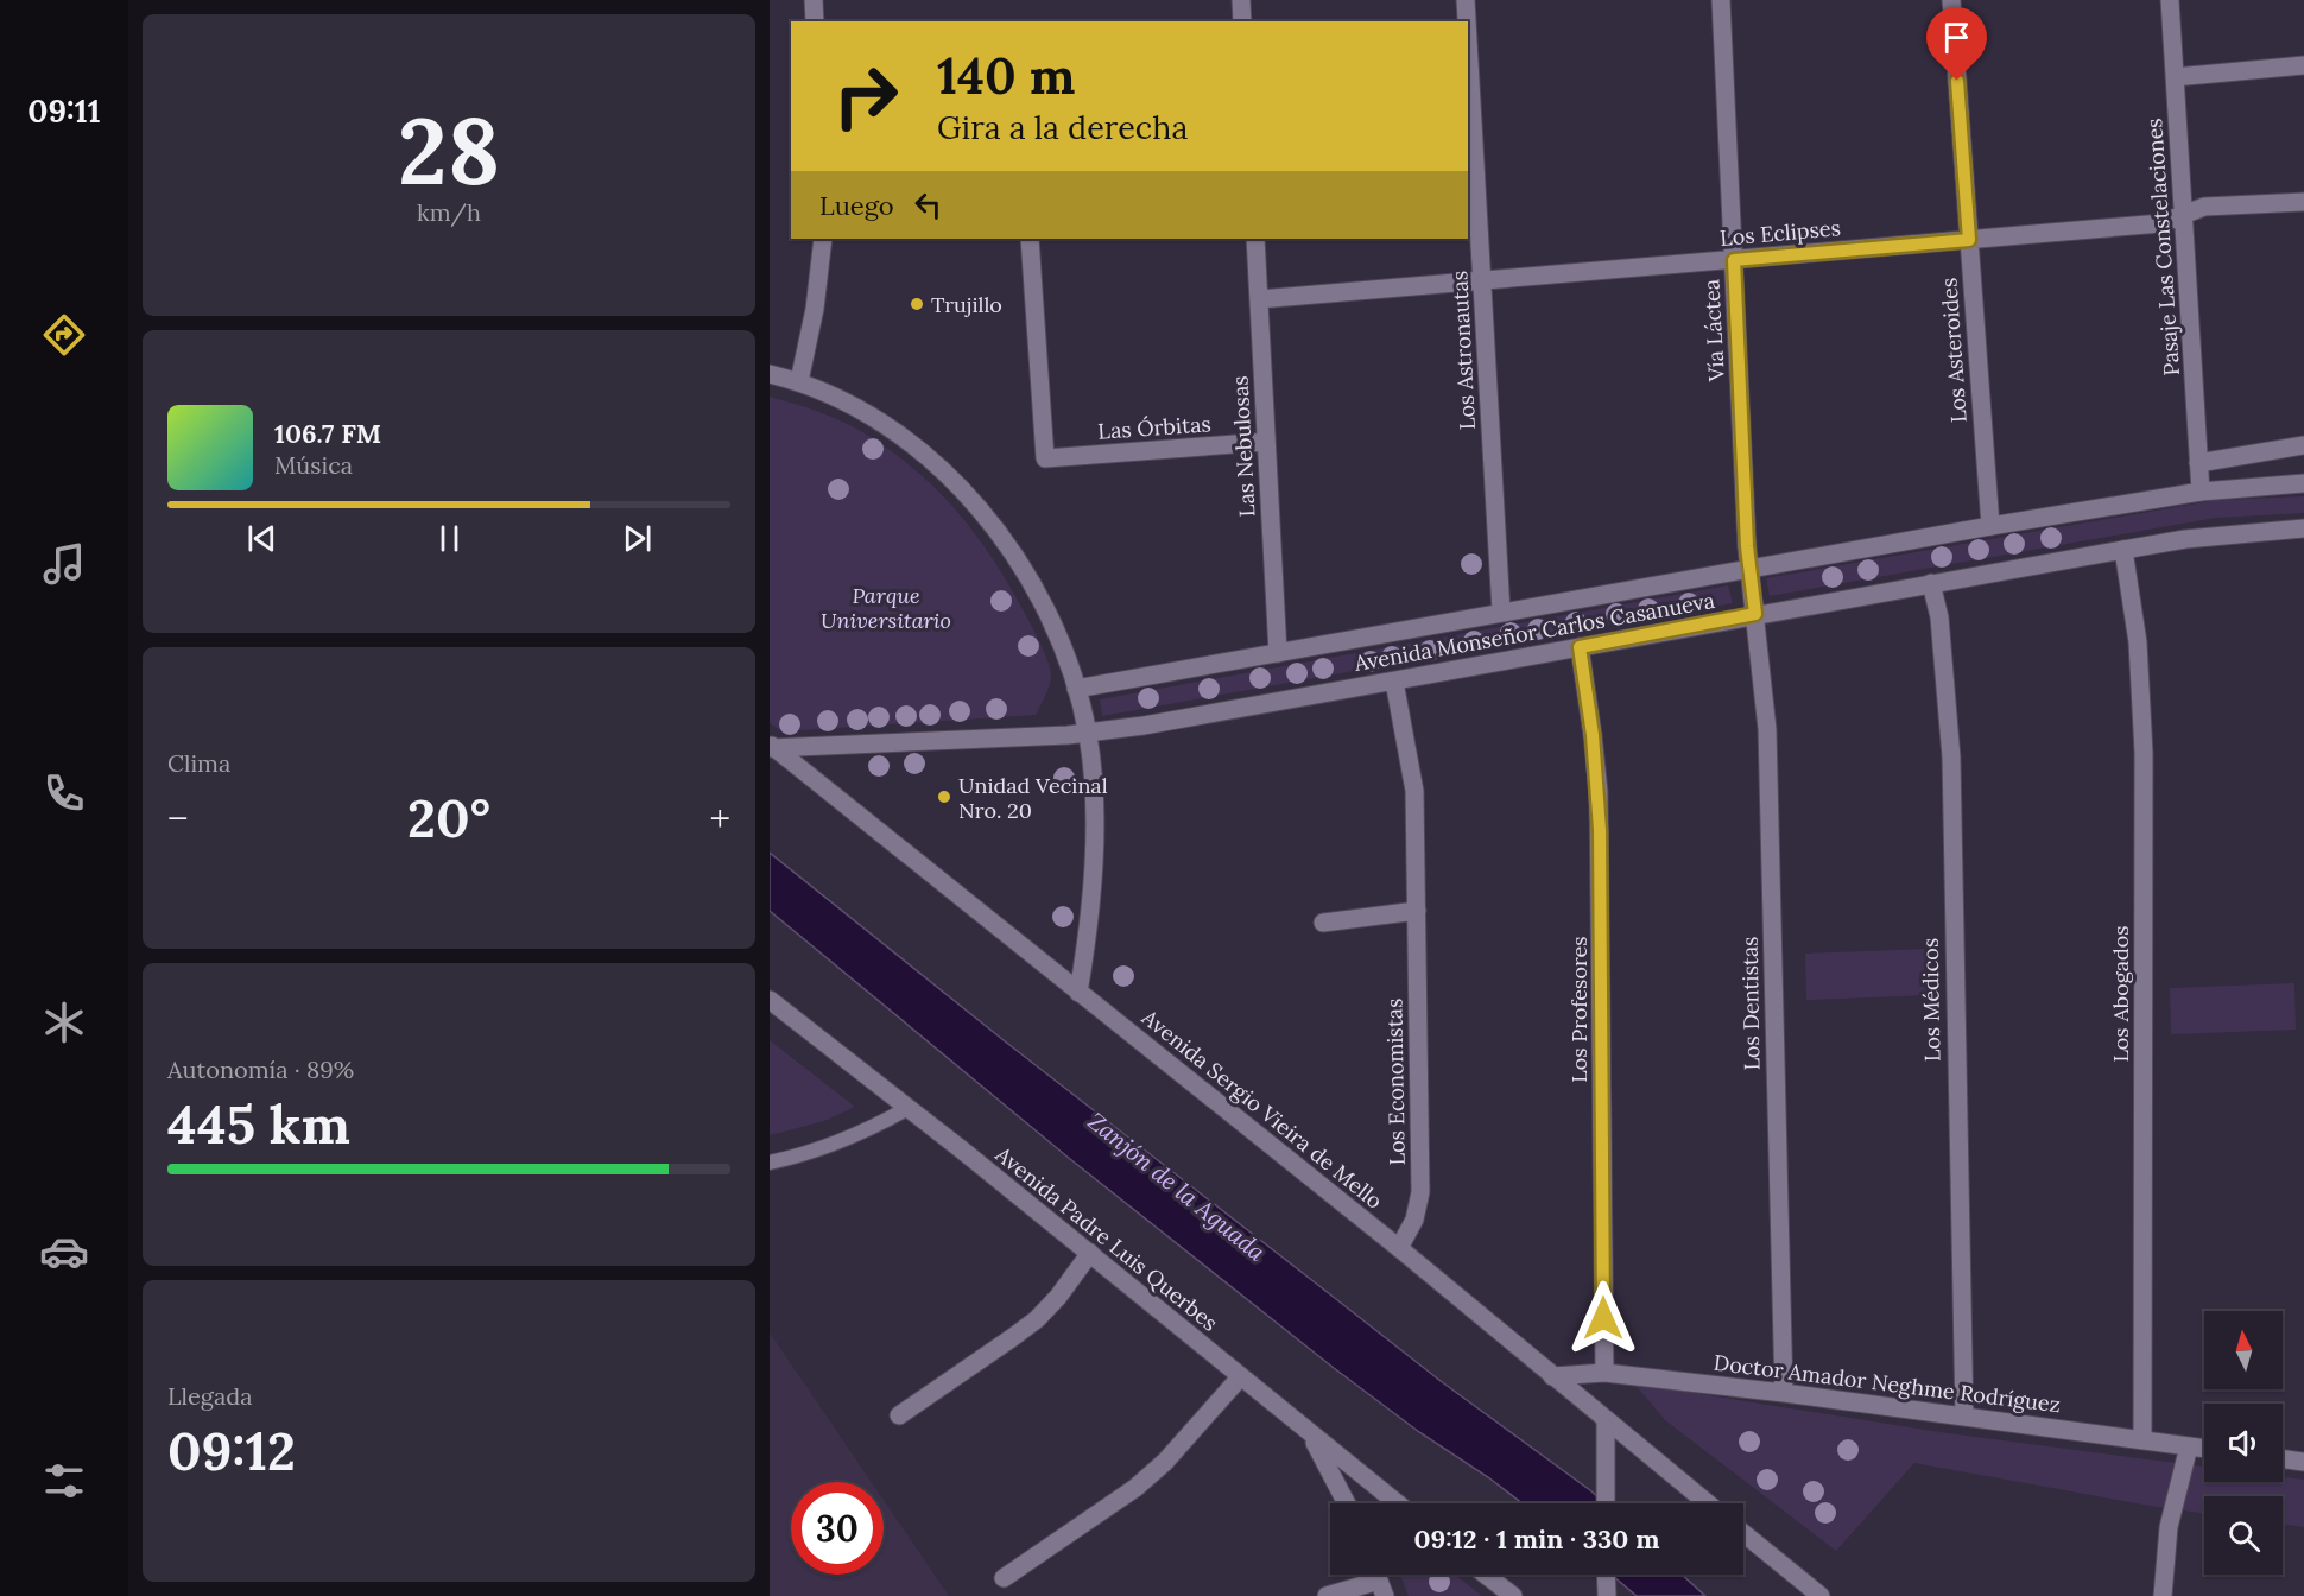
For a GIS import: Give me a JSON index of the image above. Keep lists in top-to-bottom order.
{
  "streets": {
    "street": [
      "Los Eclipses",
      "Pasaje Las Constelaciones",
      "Vía Láctea",
      "Los Astronautas",
      "Los Asteroides",
      "Las Órbitas",
      "Las Nebulosas",
      "Avenida Monseñor Carlos Casanueva",
      "Los Abogados",
      "Los Médicos",
      "Los Dentistas",
      "Los Profesores",
      "Los Economistas",
      "Avenida Sergio Vieira de Mello",
      "Avenida Padre Luis Querbes",
      "Doctor Amador Neghme Rodríguez"
    ]
  },
  "crossings": [
    ["Los Eclipses", "Pasaje Las Constelaciones"],
    ["Los Eclipses", "Vía Láctea"],
    ["Los Eclipses", "Los Astronautas"],
    ["Los Eclipses", "Los Asteroides"],
    ["Los Eclipses", "Las Nebulosas"],
    ["Pasaje Las Constelaciones", "Avenida Monseñor Carlos Casanueva"],
    ["Vía Láctea", "Avenida Monseñor Carlos Casanueva"],
    ["Vía Láctea", "Los Dentistas"],
    ["Los Astronautas", "Avenida Monseñor Carlos Casanueva"],
    ["Los Asteroides", "Avenida Monseñor Carlos Casanueva"],
    ["Las Órbitas", "Las Nebulosas"],
    ["Las Nebulosas", "Avenida Monseñor Carlos Casanueva"],
    ["Avenida Monseñor Carlos Casanueva", "Los Abogados"],
    ["Avenida Monseñor Carlos Casanueva", "Los Médicos"],
    ["Avenida Monseñor Carlos Casanueva", "Los Dentistas"],
    ["Avenida Monseñor Carlos Casanueva", "Los Profesores"],
    ["Avenida Monseñor Carlos Casanueva", "Los Economistas"],
    ["Avenida Monseñor Carlos Casanueva", "Avenida Sergio Vieira de Mello"],
    ["Los Abogados", "Doctor Amador Neghme Rodríguez"],
    ["Los Médicos", "Doctor Amador Neghme Rodríguez"],
    ["Los Dentistas", "Doctor Amador Neghme Rodríguez"],
    ["Los Profesores", "Doctor Amador Neghme Rodríguez"],
    ["Los Economistas", "Avenida Sergio Vieira de Mello"],
    ["Avenida Sergio Vieira de Mello", "Doctor Amador Neghme Rodríguez"]
  ],
  "water": ["Zanjón de la Aguada"],
  "parks": ["Parque Universitario"],
  "places": ["Trujillo", "Unidad Vecinal Nro. 20"],
  "north": "top",
  "page": {
    "tabs": "09:11",
    "tile": [
      ["28", "km/h"],
      "Clima",
      ["Autonomía · 89%", "445 km"],
      ["Llegada", "09:12"]
    ],
    "turn": ["140 m", "Gira a la derecha"],
    "then": "Luego",
    "song": ["106.7 FM", "Música"],
    "heat": ["−", "20°", "+"],
    "limit": "30",
    "trip": "09:12 · 1 min · 330 m"
  }
}
